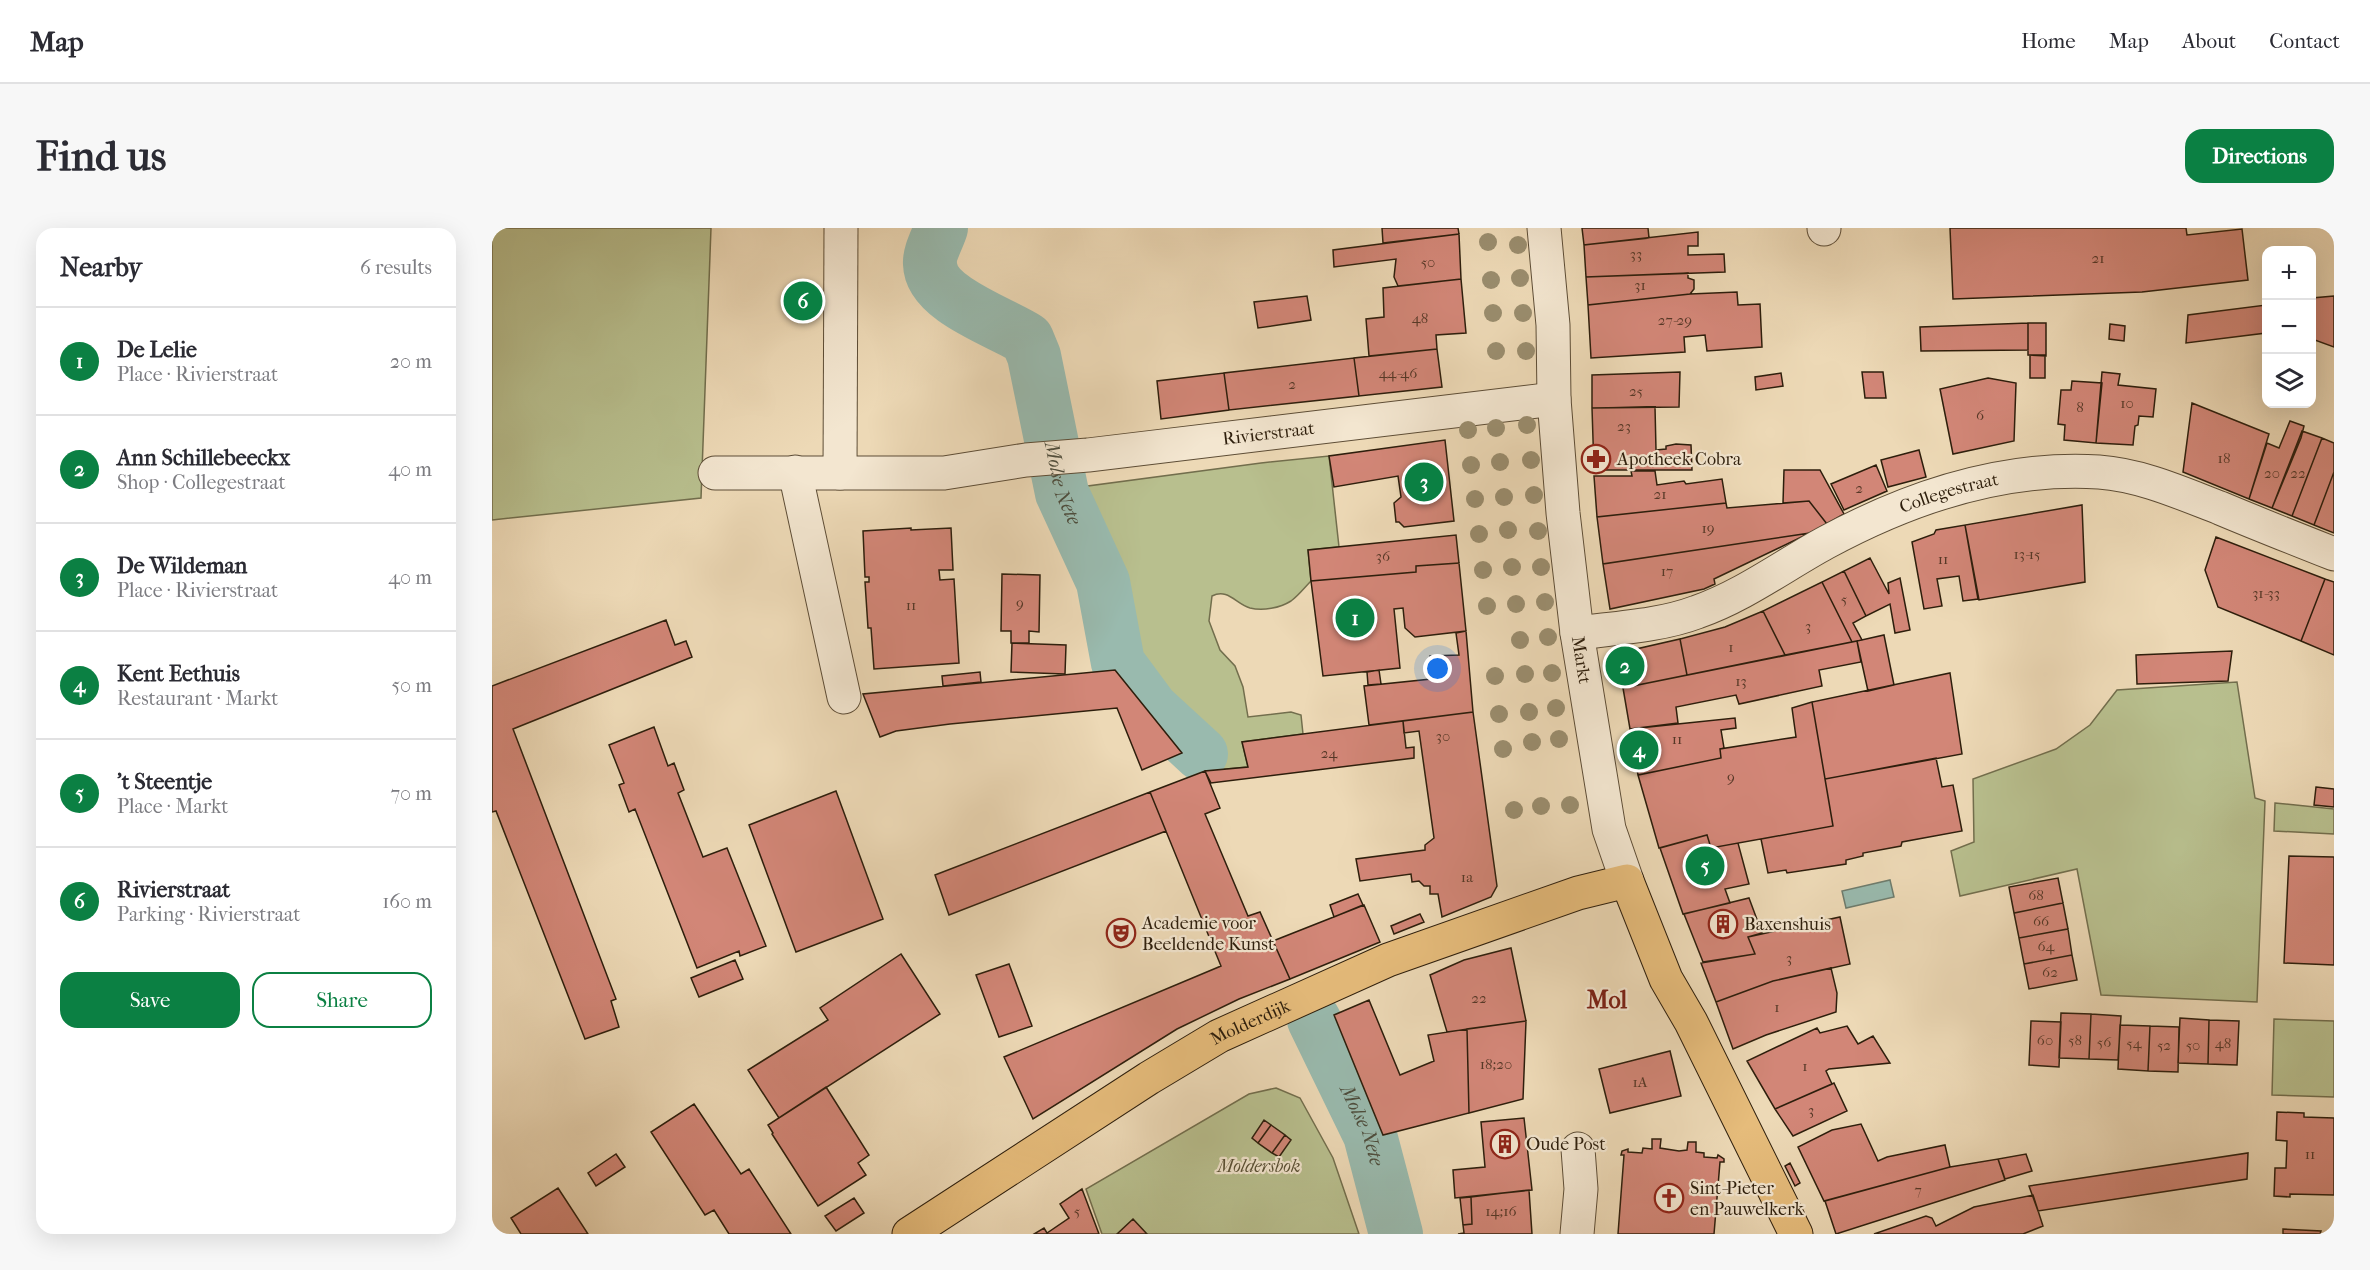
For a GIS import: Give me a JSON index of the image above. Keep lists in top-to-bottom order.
{
  "streets": {
    "main road": ["Markt", "Molderdijk"],
    "street": ["Rivierstraat", "Collegestraat"]
  },
  "crossings": [
    ["Rivierstraat", "Markt"],
    ["Collegestraat", "Markt"],
    ["Markt", "Molderdijk"]
  ],
  "districts": ["Mol"],
  "water": ["Molse Nete"],
  "parks": ["Moldersbok"],
  "places": {
    "pharmacy": ["Apotheek Cobra"],
    "building": ["Baxenshuis", "Oude Post"],
    "theatre": ["Academie voor Beeldende Kunst"],
    "church": ["Sint-Pieter en Pauwelkerk"]
  },
  "house_numbers": [
    "33",
    "21",
    "50",
    "31",
    "48",
    "27-29",
    "44-46",
    "2",
    "25",
    "10",
    "8",
    "6",
    "23",
    "18",
    "20",
    "22",
    "2",
    "21",
    "19",
    "13-15",
    "36",
    "11",
    "17",
    "31-33",
    "5",
    "9",
    "11",
    "3",
    "1",
    "13",
    "30",
    "11",
    "24",
    "9",
    "1a",
    "68",
    "66",
    "64",
    "3",
    "62",
    "22",
    "1",
    "60",
    "58",
    "56",
    "54",
    "48",
    "52",
    "50",
    "18;20",
    "1",
    "1A",
    "3",
    "11",
    "7",
    "5",
    "14;16"
  ],
  "page": {
    "header": "Map",
    "nav": [
      "Home",
      "Map",
      "About",
      "Contact"
    ],
    "buttons": [
      "Directions",
      ["Save", "Share"]
    ],
    "title": "Find us",
    "heading": ["Nearby", "6 results"],
    "map_buttons": ["+", "−"],
    "pins": [
      "6",
      "3",
      "1",
      "2",
      "4",
      "5"
    ],
    "list": [
      {
        "mark": "1",
        "name": "De Lelie",
        "note": "Place · Rivierstraat",
        "value": "20 m"
      },
      {
        "mark": "2",
        "name": "Ann Schillebeeckx",
        "note": "Shop · Collegestraat",
        "value": "40 m"
      },
      {
        "mark": "3",
        "name": "De Wildeman",
        "note": "Place · Rivierstraat",
        "value": "40 m"
      },
      {
        "mark": "4",
        "name": "Kent Eethuis",
        "note": "Restaurant · Markt",
        "value": "50 m"
      },
      {
        "mark": "5",
        "name": "'t Steentje",
        "note": "Place · Markt",
        "value": "70 m"
      },
      {
        "mark": "6",
        "name": "Rivierstraat",
        "note": "Parking · Rivierstraat",
        "value": "160 m"
      }
    ]
  }
}
